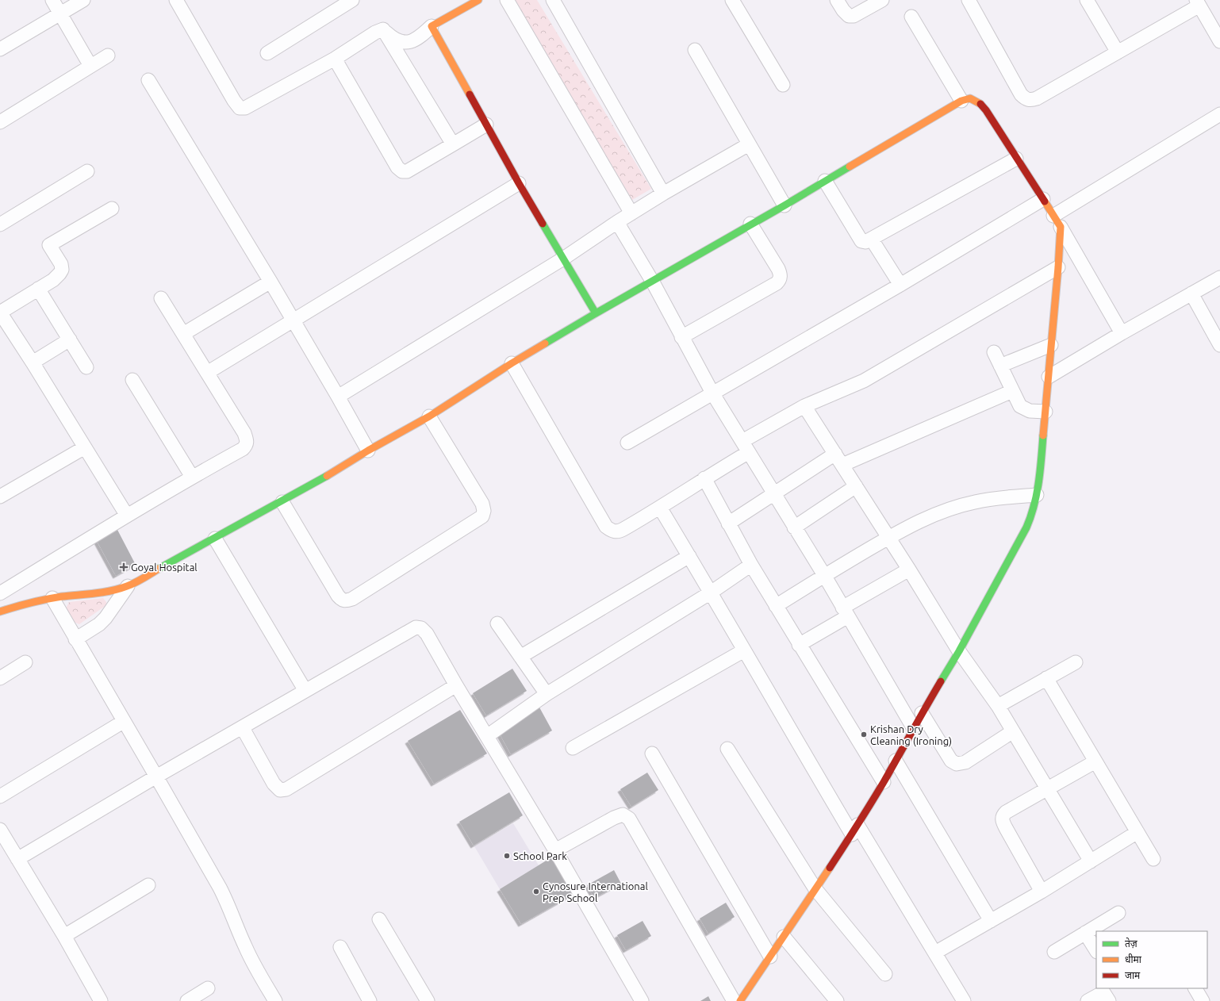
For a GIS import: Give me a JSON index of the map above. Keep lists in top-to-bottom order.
{
  "places": {
    "health": ["Goyal Hospital"],
    "other": ["Krishan Dry Cleaning (Ironing)", "School Park", "Cynosure International Prep School"]
  },
  "legend": ["तेज़", "धीमा", "जाम"]
}
